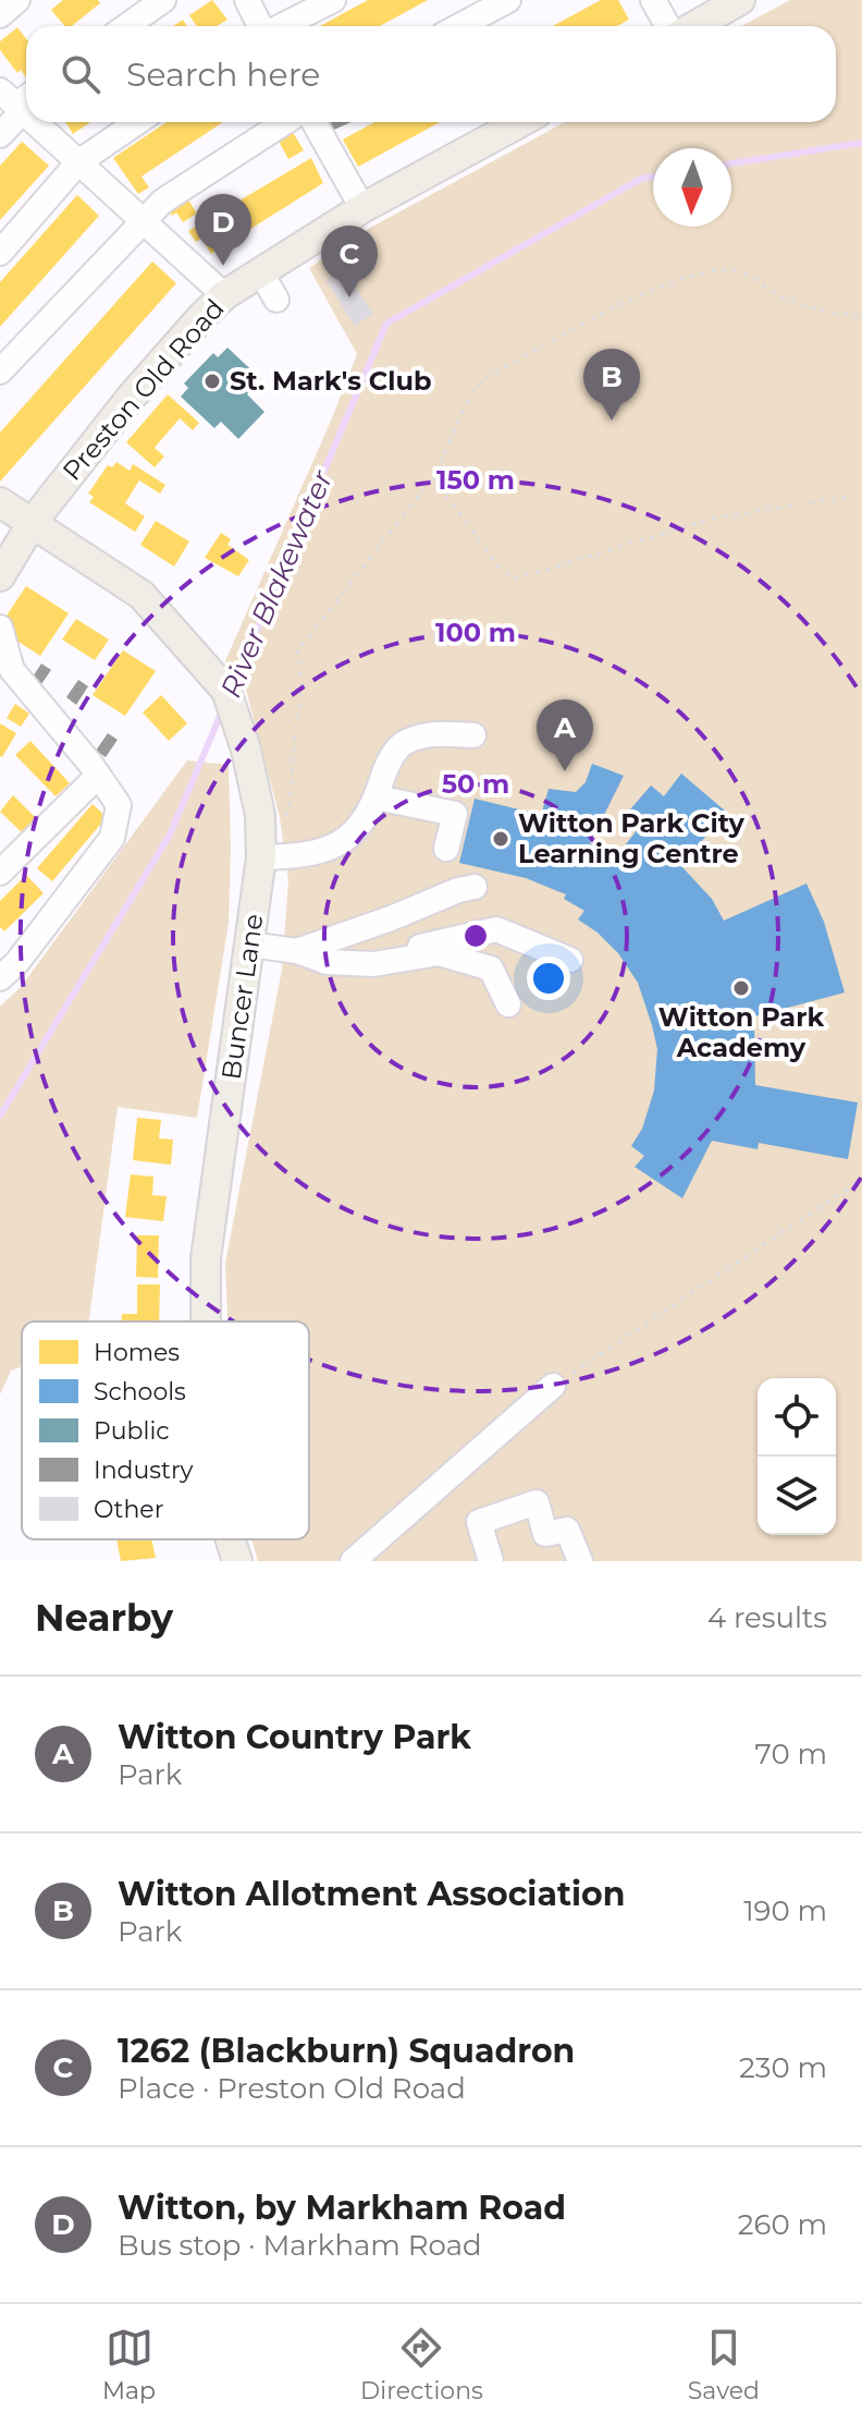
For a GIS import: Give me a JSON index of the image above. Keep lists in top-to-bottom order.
{
  "streets": {
    "main road": ["Preston Old Road", "Buncer Lane"]
  },
  "crossings": [
    ["Preston Old Road", "Buncer Lane"]
  ],
  "water": ["River Blakewater"],
  "places": ["St. Mark's Club", "Witton Park City Learning Centre", "Witton Park Academy"],
  "legend": [
    "Homes",
    "Schools",
    "Public",
    "Industry",
    "Other"
  ],
  "north": "bottom",
  "page": {
    "search": "Search here",
    "pins": [
      "D",
      "C",
      "B",
      "A"
    ],
    "heading": ["Nearby", "4 results"],
    "list": [
      {
        "mark": "A",
        "name": "Witton Country Park",
        "note": "Park",
        "value": "70 m"
      },
      {
        "mark": "B",
        "name": "Witton Allotment Association",
        "note": "Park",
        "value": "190 m"
      },
      {
        "mark": "C",
        "name": "1262 (Blackburn) Squadron",
        "note": "Place · Preston Old Road",
        "value": "230 m"
      },
      {
        "mark": "D",
        "name": "Witton, by Markham Road",
        "note": "Bus stop · Markham Road",
        "value": "260 m"
      }
    ],
    "nav": ["Map", "Directions", "Saved"]
  },
  "rings": ["150 m", "100 m", "50 m"]
}
